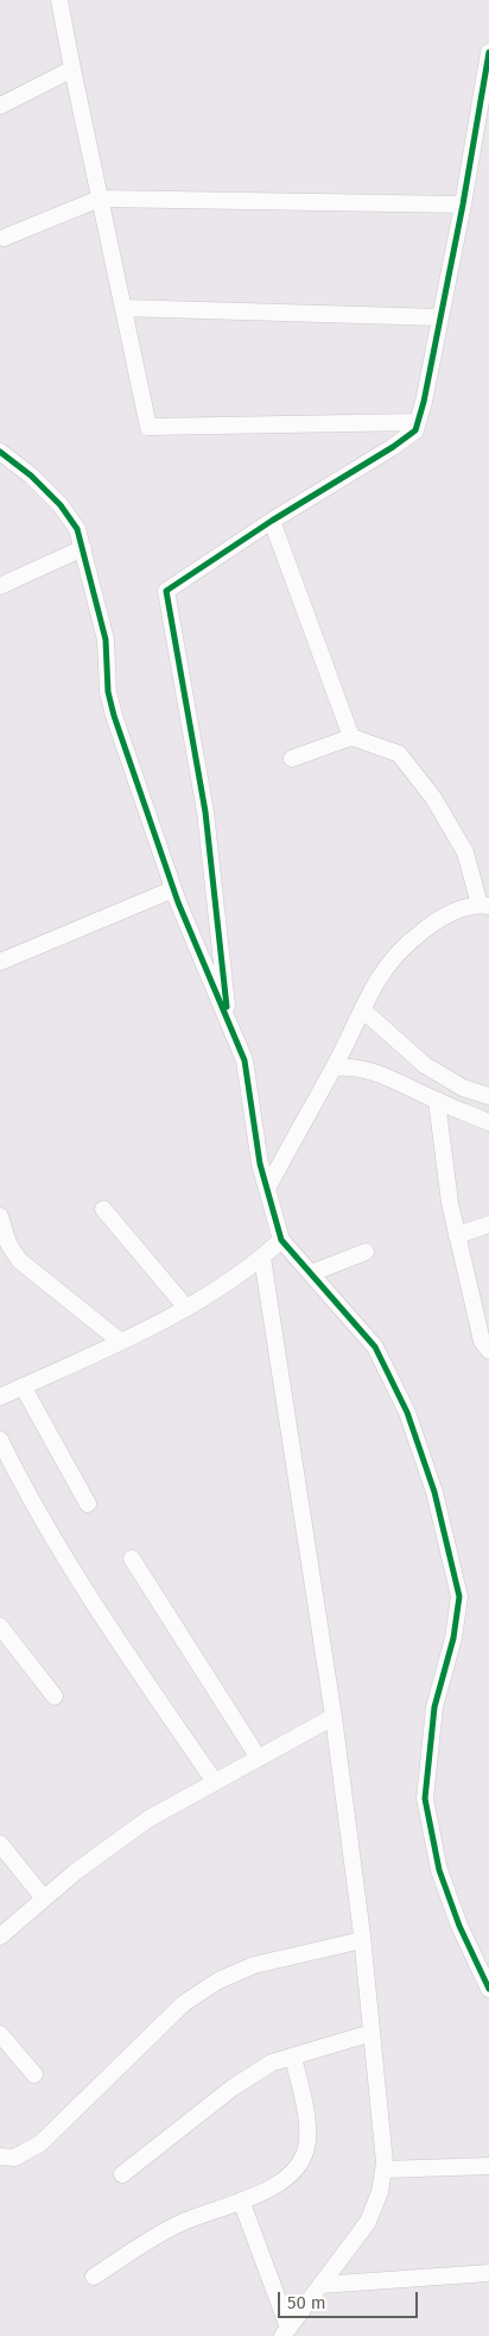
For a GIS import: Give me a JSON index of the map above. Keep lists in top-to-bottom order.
{
  "scale_bar": "50 m"
}
